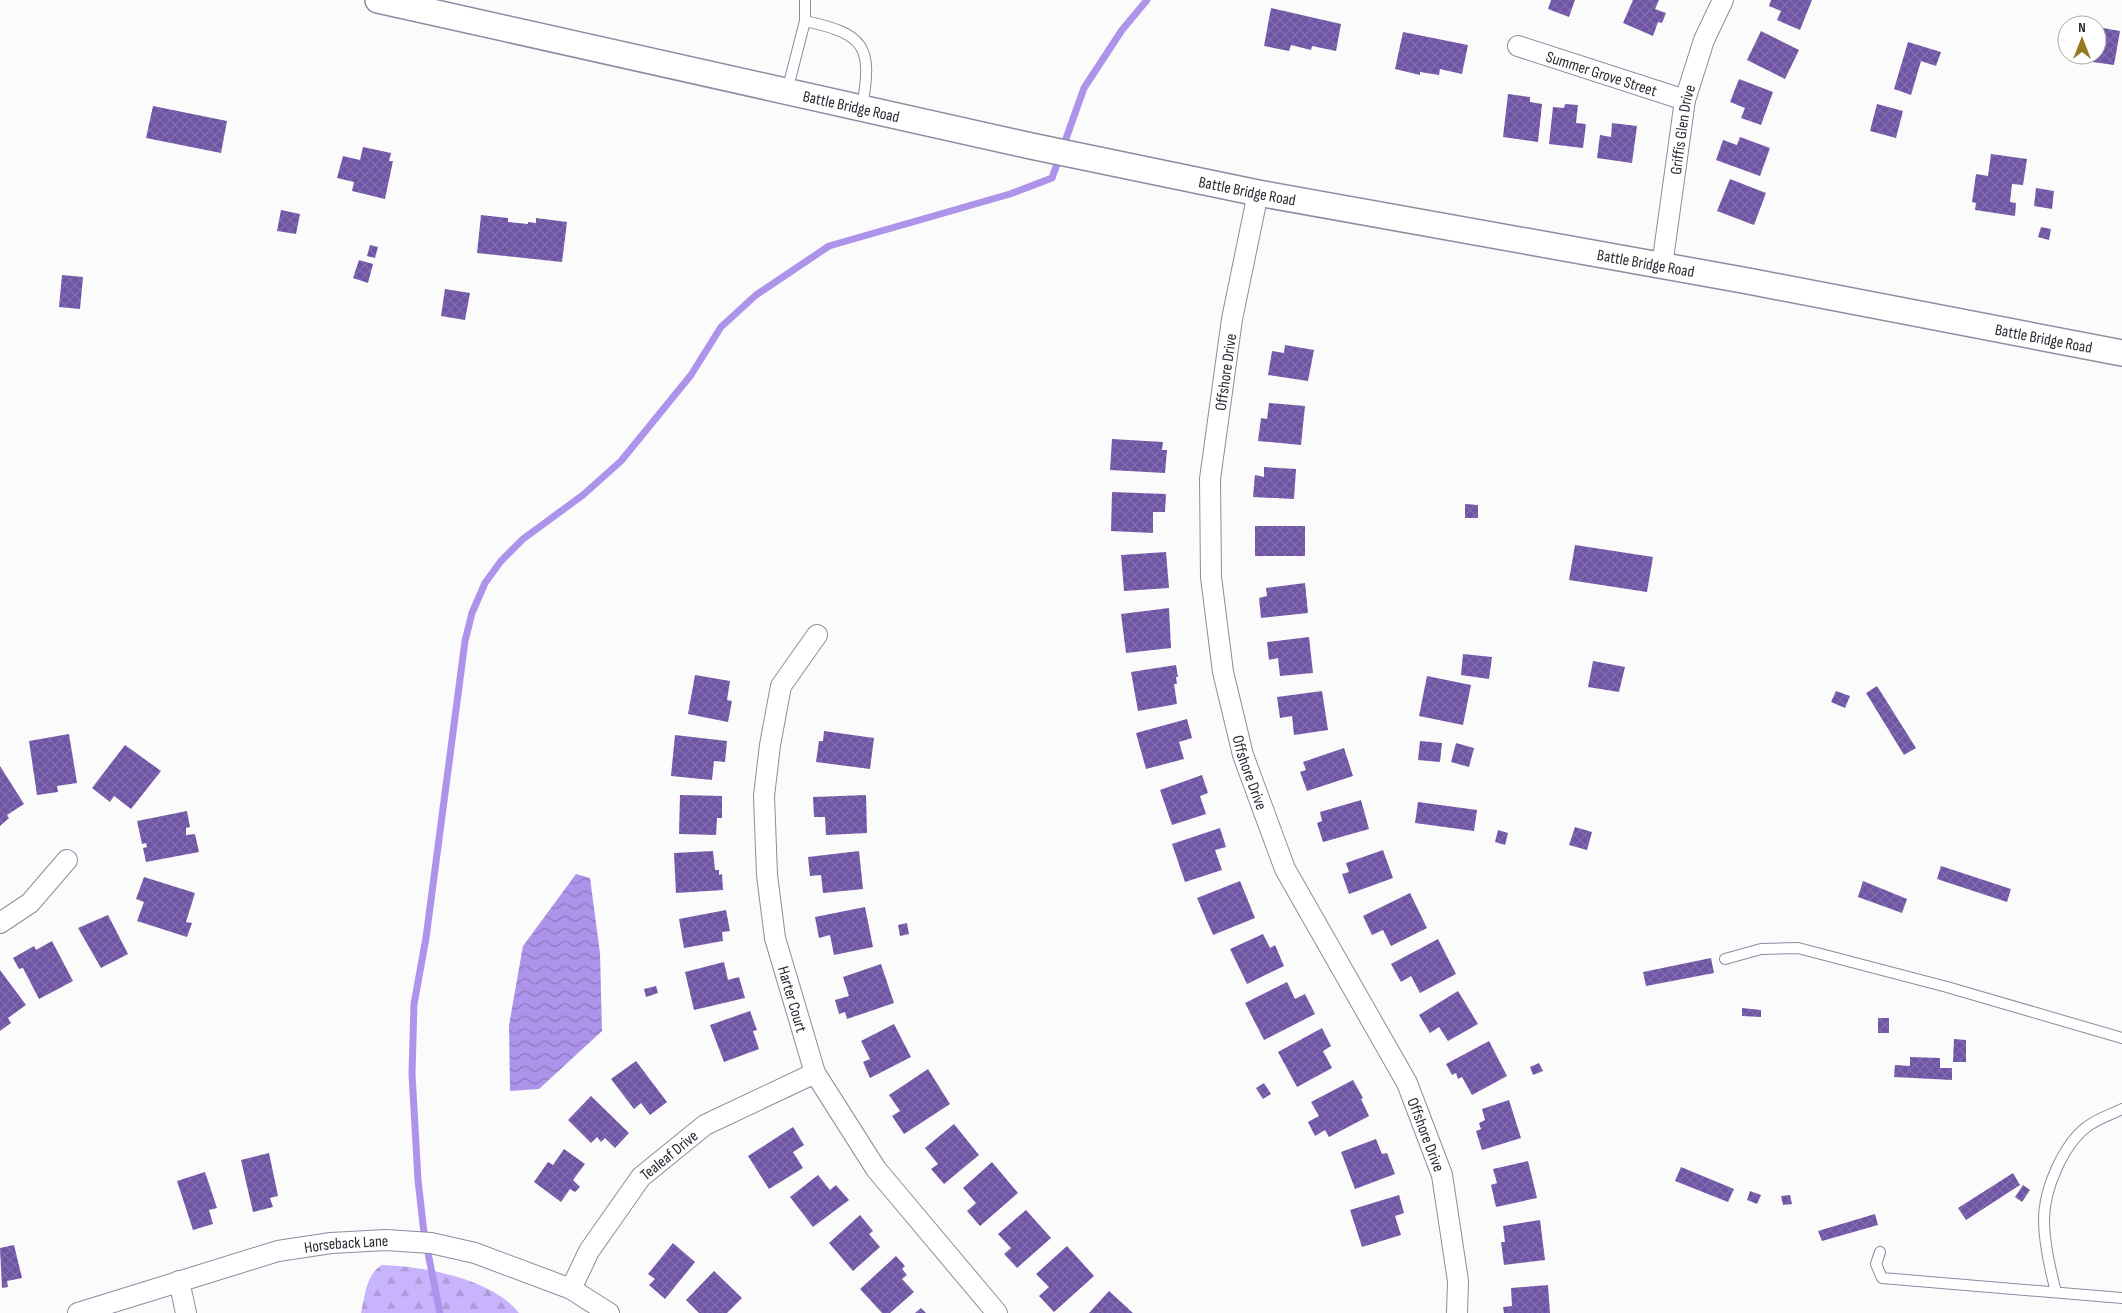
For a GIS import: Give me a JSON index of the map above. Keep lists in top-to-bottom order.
{
  "streets": {
    "street": [
      "Summer Grove Street",
      "Battle Bridge Road",
      "Griffis Glen Drive",
      "Offshore Drive",
      "Harter Court",
      "Tealeaf Drive",
      "Horseback Lane"
    ]
  },
  "crossings": [
    ["Summer Grove Street", "Griffis Glen Drive"],
    ["Battle Bridge Road", "Griffis Glen Drive"],
    ["Battle Bridge Road", "Offshore Drive"],
    ["Harter Court", "Tealeaf Drive"],
    ["Tealeaf Drive", "Horseback Lane"]
  ],
  "north": "top"
}
